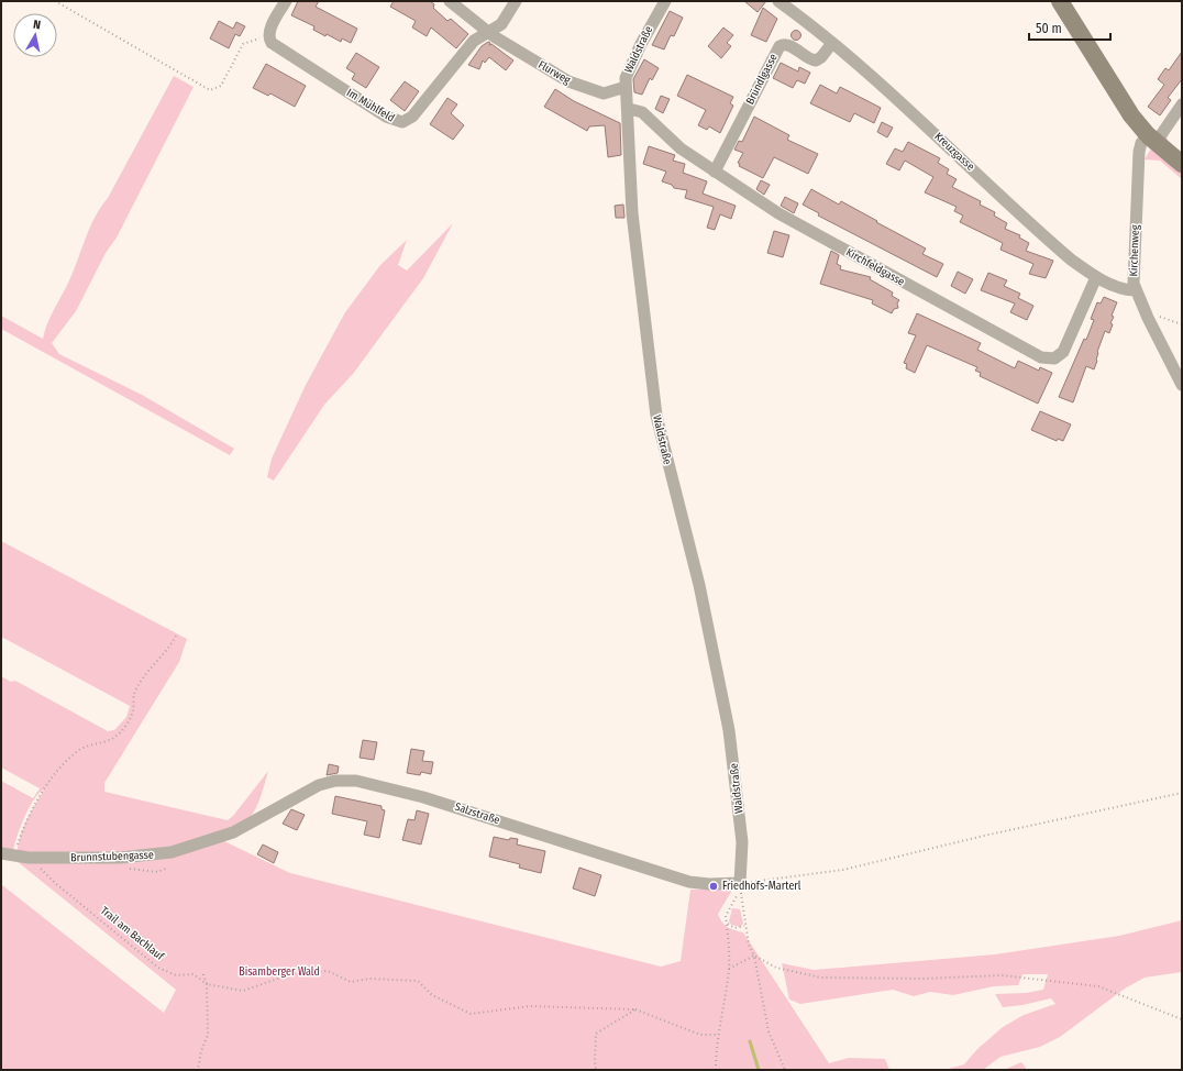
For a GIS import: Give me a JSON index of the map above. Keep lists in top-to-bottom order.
{
  "streets": {
    "street": [
      "Waldstraße",
      "Flurweg",
      "Bründlgasse",
      "Im Mühlfeld",
      "Kreuzgasse",
      "Kirchenweg",
      "Kirchfeldgasse",
      "Salzstraße",
      "Brunnstubengasse"
    ],
    "path": ["Trail am Bachlauf"]
  },
  "crossings": [
    ["Waldstraße", "Flurweg"],
    ["Waldstraße", "Kirchfeldgasse"],
    ["Waldstraße", "Salzstraße"],
    ["Flurweg", "Im Mühlfeld"],
    ["Bründlgasse", "Kreuzgasse"],
    ["Bründlgasse", "Kirchfeldgasse"],
    ["Kreuzgasse", "Kirchenweg"],
    ["Kreuzgasse", "Kirchfeldgasse"],
    ["Salzstraße", "Brunnstubengasse"],
    ["Brunnstubengasse", "Trail am Bachlauf"]
  ],
  "parks": ["Bisamberger Wald"],
  "places": ["Friedhofs-Marterl"],
  "scale_bar": "50 m",
  "north": "top"
}
